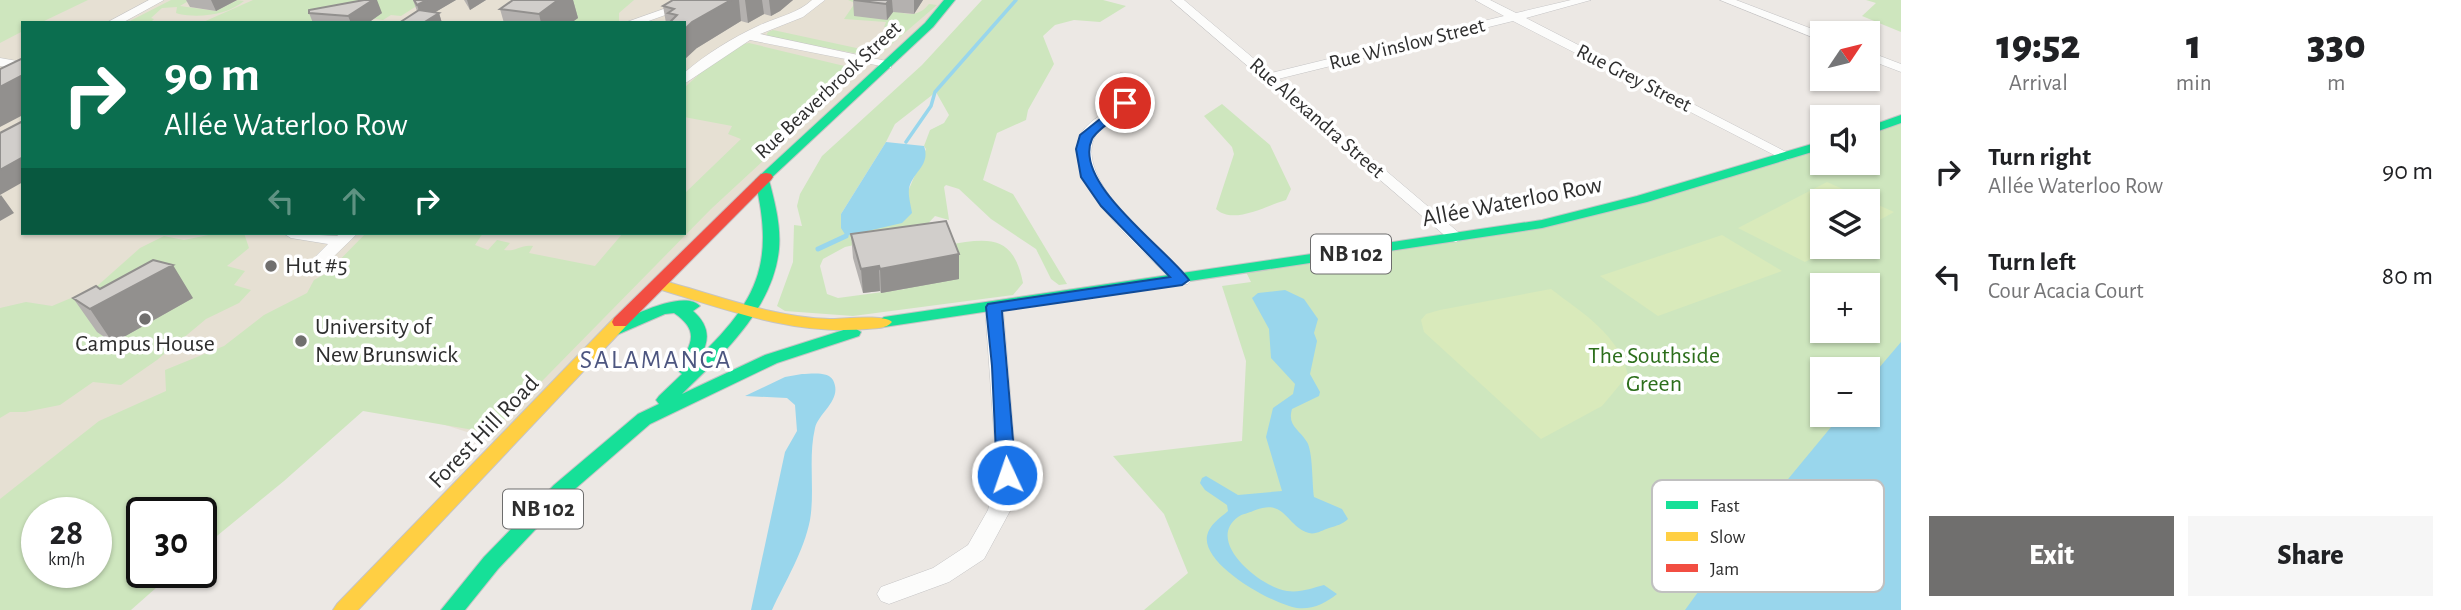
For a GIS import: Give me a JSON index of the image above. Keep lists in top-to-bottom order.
{
  "streets": {
    "main road": [
      "Rue Beaverbrook Street",
      "Allée Waterloo Row",
      "NB 102",
      "Forest Hill Road"
    ],
    "street": ["Rue Winslow Street", "Rue Grey Street", "Rue Alexandra Street"]
  },
  "crossings": [
    ["Rue Winslow Street", "Rue Grey Street"],
    ["Rue Winslow Street", "Rue Alexandra Street"],
    ["Rue Grey Street", "Allée Waterloo Row"],
    ["Rue Beaverbrook Street", "Forest Hill Road"],
    ["Rue Alexandra Street", "Allée Waterloo Row"],
    ["Allée Waterloo Row", "NB 102"]
  ],
  "districts": ["SALAMANCA"],
  "parks": ["The Southside Green"],
  "places": ["Hut #5", "Campus House", "University of New Brunswick"],
  "legend": ["Fast", "Slow", "Jam"],
  "north": "top right",
  "page": {
    "eta": [
      "19:52",
      "Arrival",
      "1",
      "min",
      "330",
      "m"
    ],
    "map_buttons": ["+", "−"],
    "turn": ["90 m", "Allée Waterloo Row"],
    "list": [
      {
        "name": "Turn right",
        "note": "Allée Waterloo Row",
        "value": "90 m"
      },
      {
        "name": "Turn left",
        "note": "Cour Acacia Court",
        "value": "80 m"
      }
    ],
    "speed": "28 km/h",
    "limit": "30",
    "buttons": ["Exit", "Share"]
  }
}
